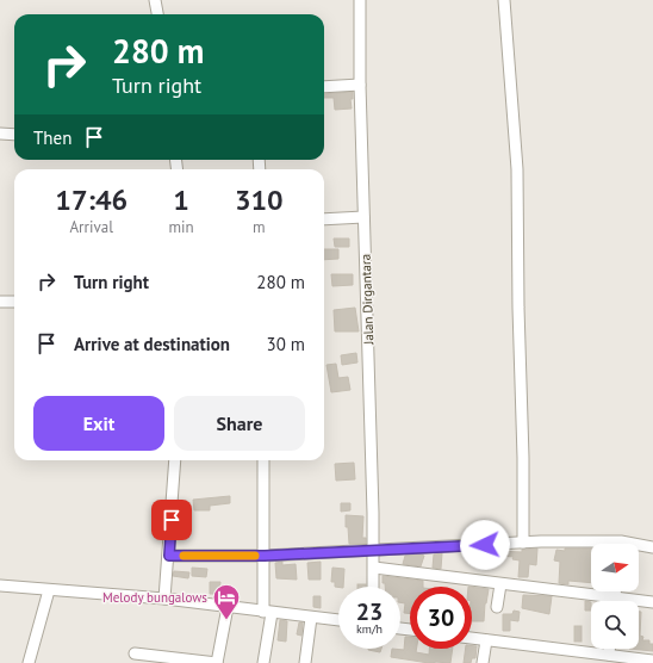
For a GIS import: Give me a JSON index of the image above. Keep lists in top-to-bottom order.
{
  "streets": {
    "street": ["Jalan Dirgantara"]
  },
  "places": {
    "hotel": ["Melody bungalows"]
  },
  "north": "right",
  "page": {
    "turn": ["280 m", "Turn right"],
    "then": "Then",
    "eta": [
      "17:46",
      "Arrival",
      "1",
      "min",
      "310",
      "m"
    ],
    "list": [
      {
        "name": "Turn right",
        "value": "280 m"
      },
      {
        "name": "Arrive at destination",
        "value": "30 m"
      }
    ],
    "buttons": ["Exit", "Share"],
    "speed": "23 km/h",
    "limit": "30"
  }
}
